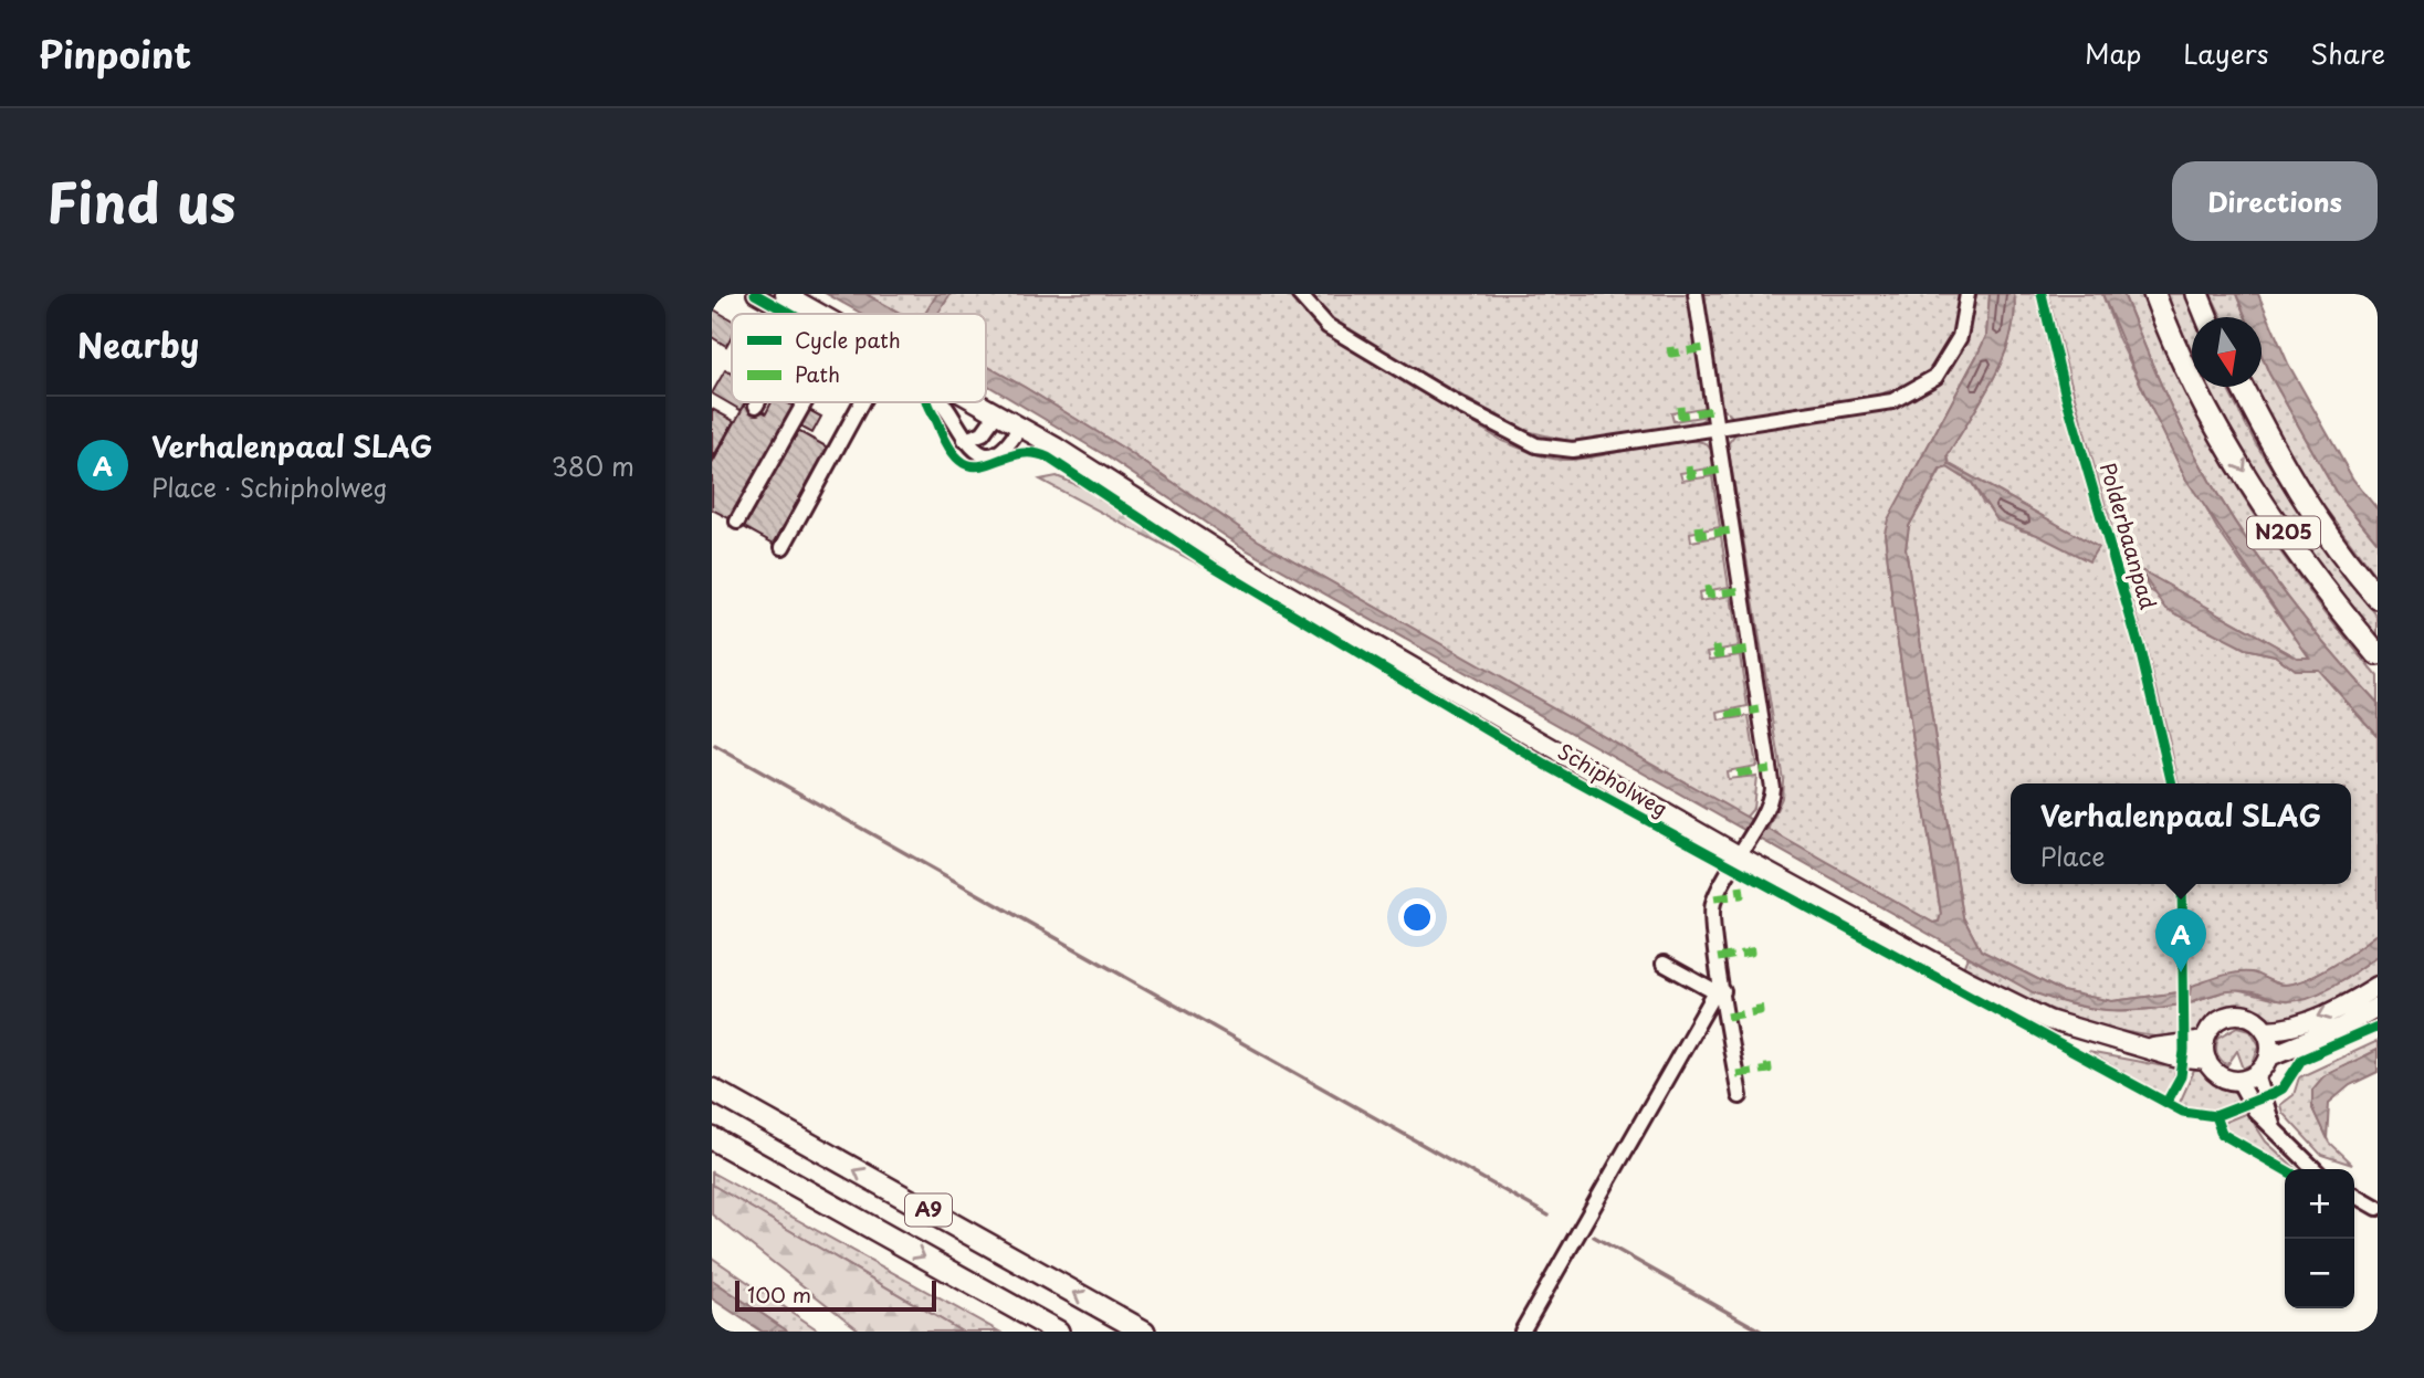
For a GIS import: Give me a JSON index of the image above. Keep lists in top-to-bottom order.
{
  "streets": {
    "highway": ["N205", "A9"],
    "main road": ["Schipholweg"],
    "cycle path": ["Polderbaanpad"]
  },
  "legend": ["Cycle path", "Path"],
  "scale_bar": "100 m",
  "north": "bottom",
  "page": {
    "header": "Pinpoint",
    "nav": ["Map", "Layers", "Share"],
    "title": "Find us",
    "buttons": "Directions",
    "heading": "Nearby",
    "list": [
      {
        "mark": "A",
        "name": "Verhalenpaal SLAG",
        "note": "Place · Schipholweg",
        "value": "380 m"
      }
    ],
    "popup": ["Verhalenpaal SLAG", "Place"],
    "pins": "A",
    "map_buttons": ["+", "−"],
    "scale": "100 m"
  }
}
